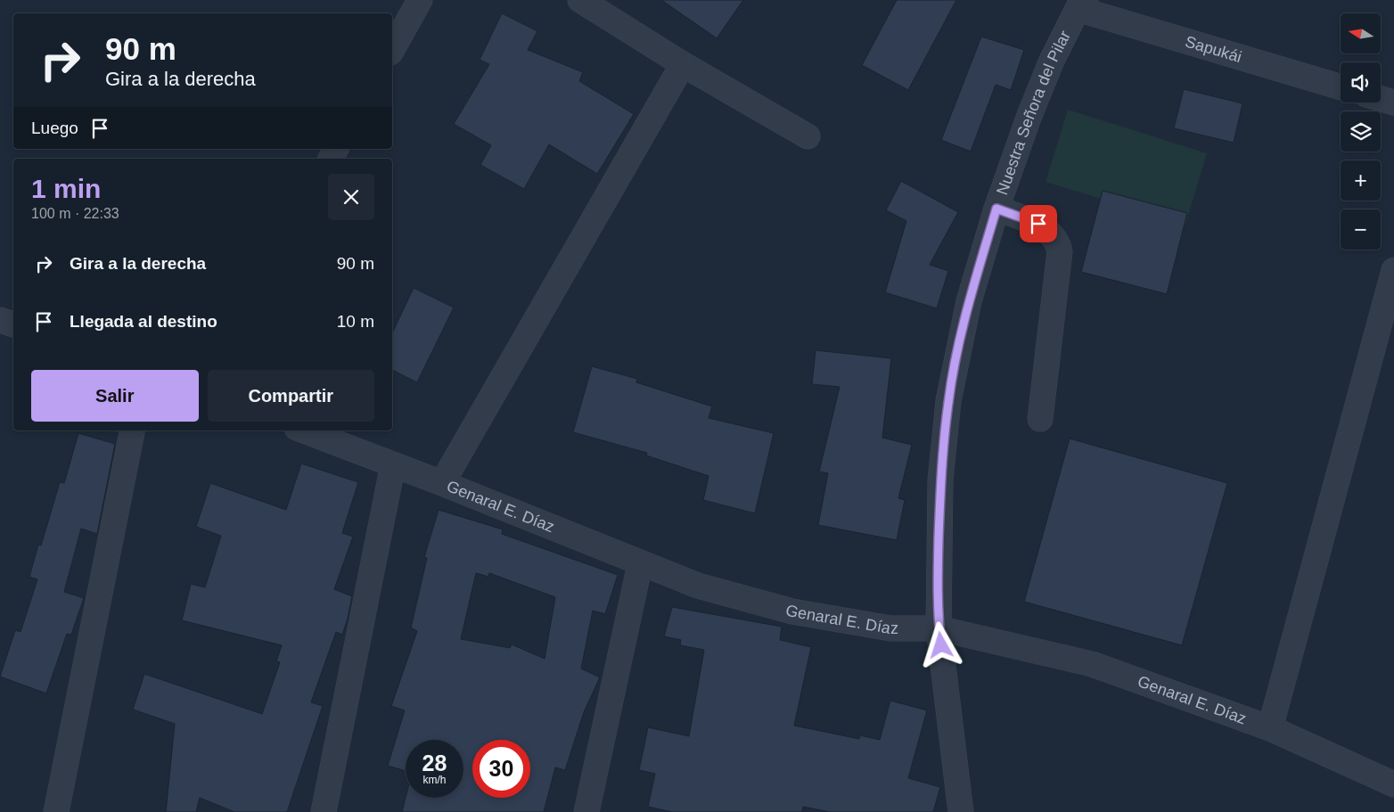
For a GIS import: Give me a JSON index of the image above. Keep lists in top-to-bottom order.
{
  "streets": {
    "street": ["Sapukái", "Nuestra Señora del Pilar", "Genaral E. Díaz"]
  },
  "crossings": [
    ["Sapukái", "Nuestra Señora del Pilar"],
    ["Nuestra Señora del Pilar", "Genaral E. Díaz"]
  ],
  "north": "left",
  "page": {
    "map_buttons": ["+", "−"],
    "turn": ["90 m", "Gira a la derecha"],
    "then": "Luego",
    "heading": ["1 min", "100 m · 22:33"],
    "list": [
      {
        "name": "Gira a la derecha",
        "value": "90 m"
      },
      {
        "name": "Llegada al destino",
        "value": "10 m"
      }
    ],
    "buttons": ["Salir", "Compartir"],
    "speed": "28 km/h",
    "limit": "30"
  }
}
